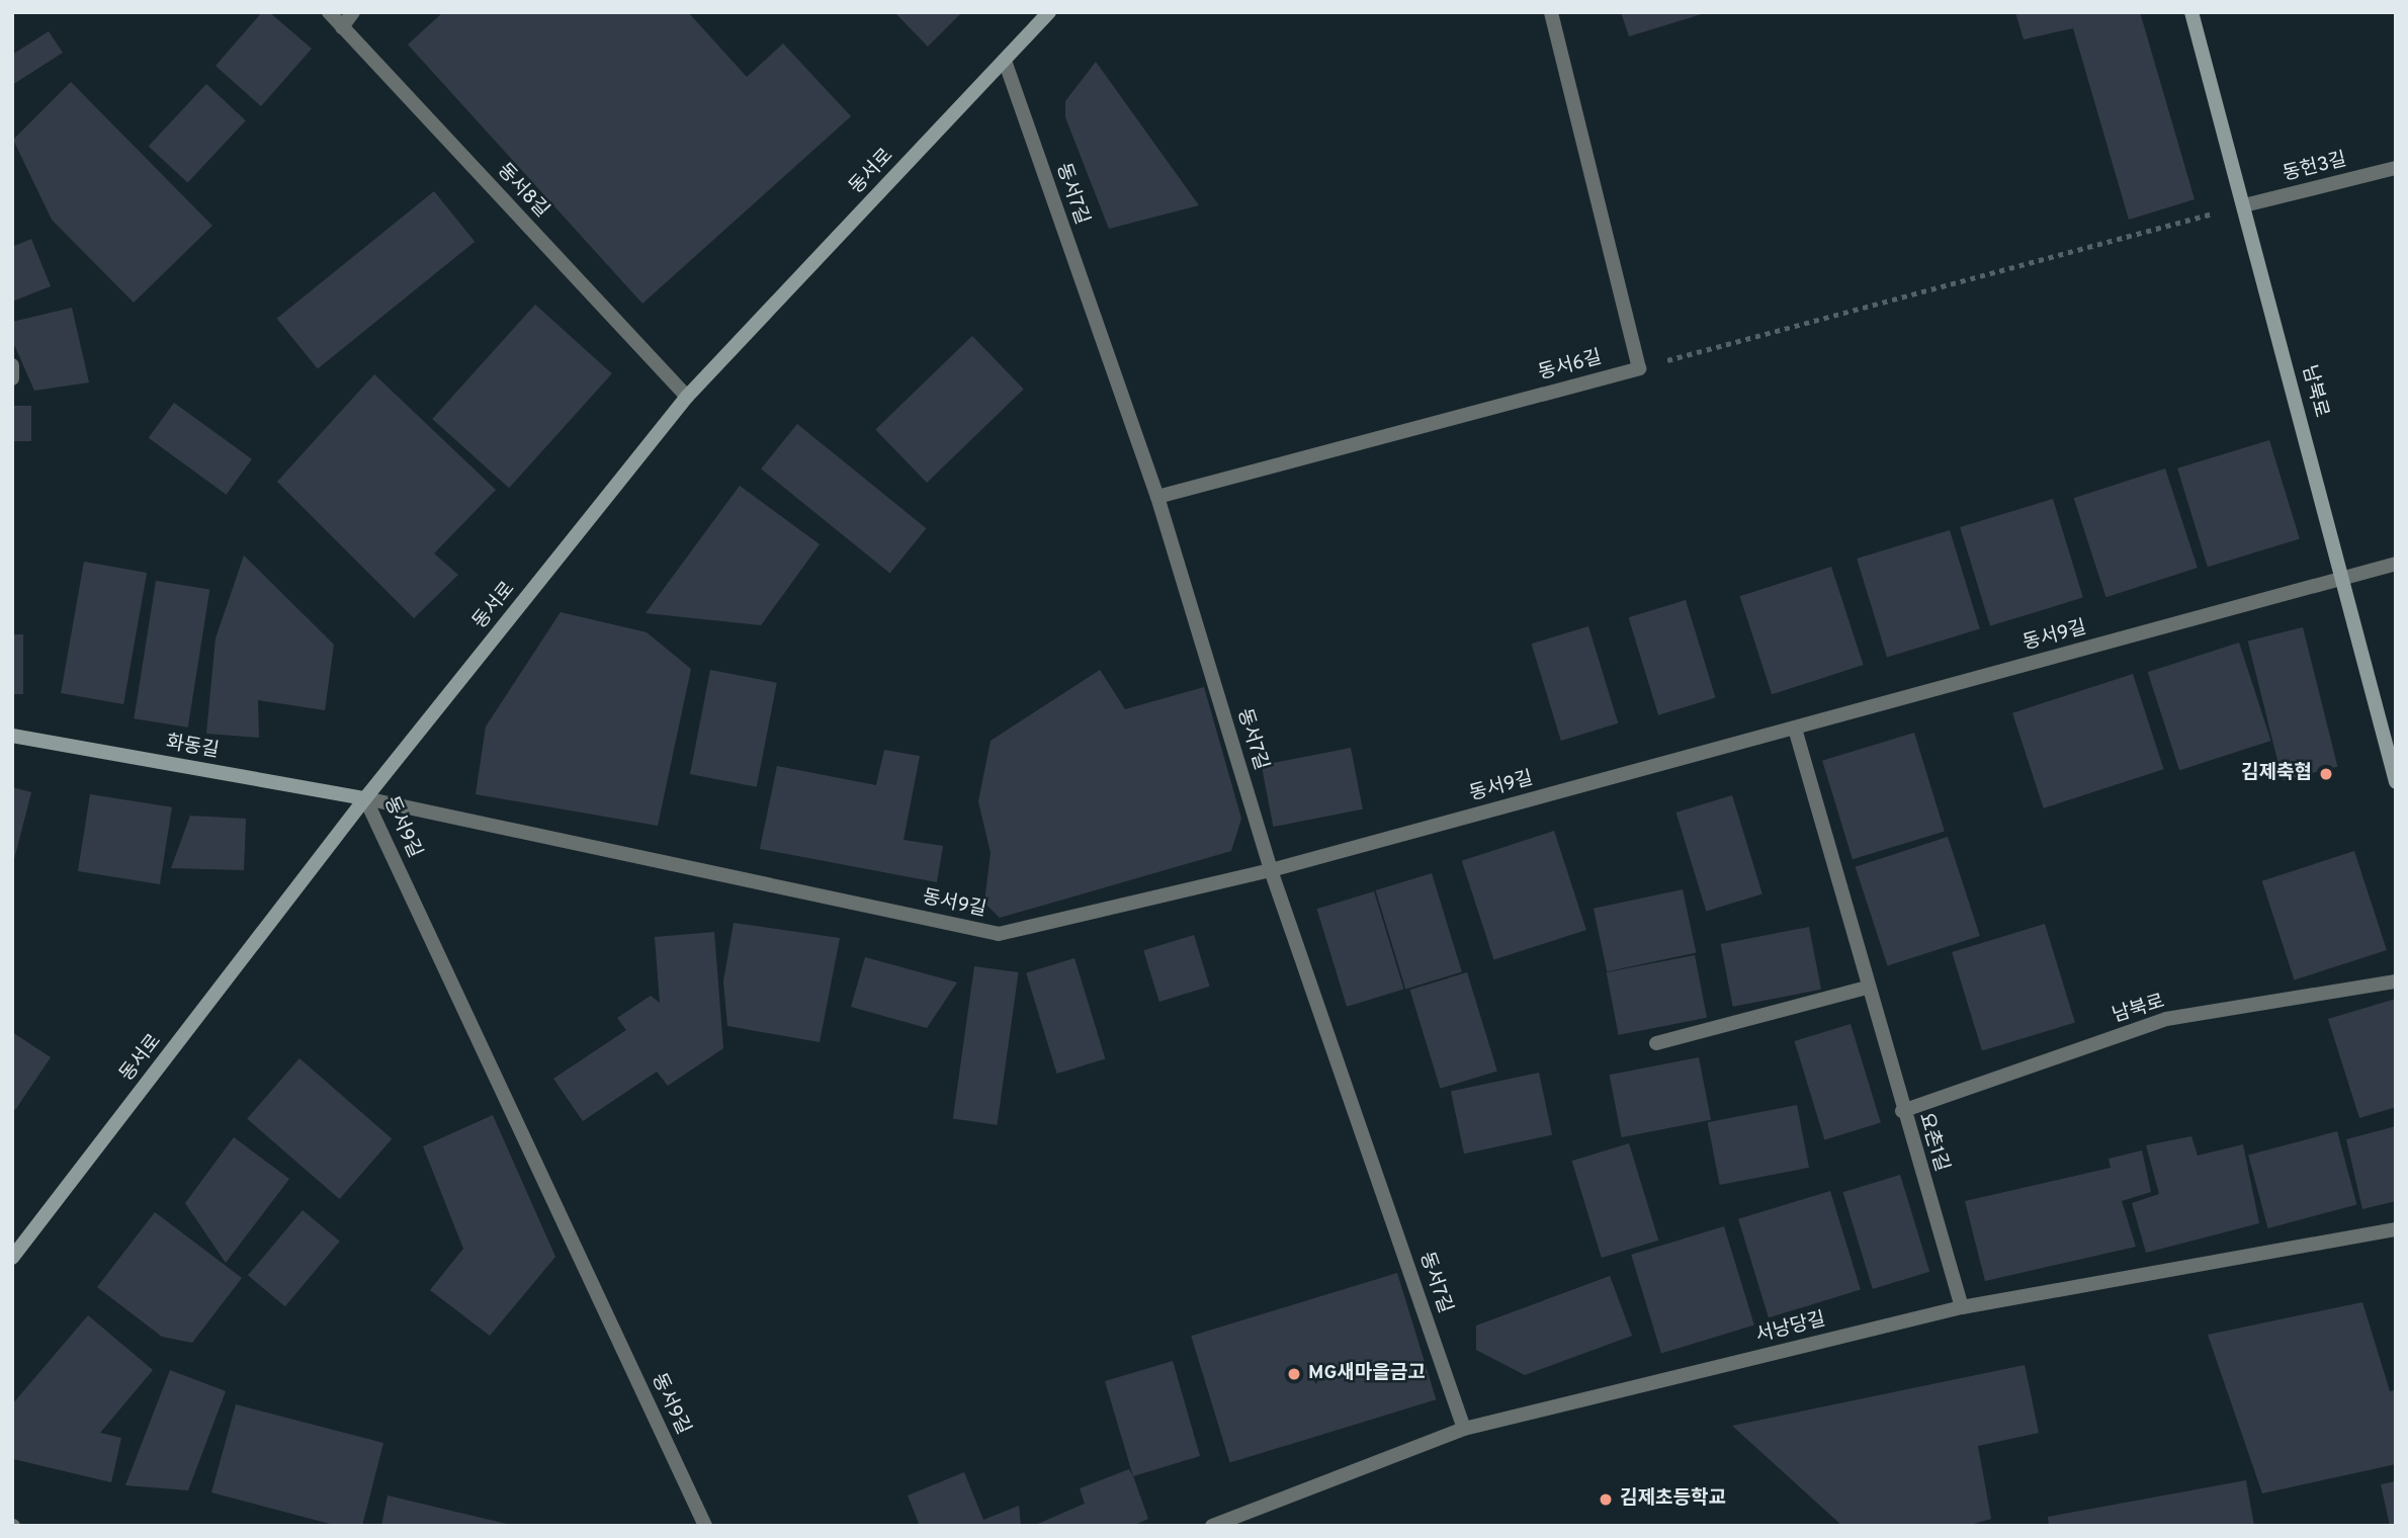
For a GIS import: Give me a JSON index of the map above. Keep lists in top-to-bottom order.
{
  "streets": {
    "main road": ["동서로", "남북로", "화동길"],
    "street": [
      "동헌3길",
      "동서8길",
      "동서7길",
      "동서6길",
      "동서9길",
      "요촌1길",
      "서낭당길"
    ]
  },
  "crossings": [
    ["동헌3길", "남북로"],
    ["동서로", "동서8길"],
    ["동서로", "동서7길"],
    ["동서로", "동서9길"],
    ["동서로", "화동길"],
    ["동서7길", "동서6길"],
    ["동서7길", "동서9길"],
    ["동서7길", "서낭당길"],
    ["남북로", "동서9길"],
    ["남북로", "요촌1길"],
    ["동서9길", "화동길"],
    ["동서9길", "요촌1길"],
    ["요촌1길", "서낭당길"]
  ],
  "places": ["김제축협", "MG새마을금고", "김제초등학교"]
}
